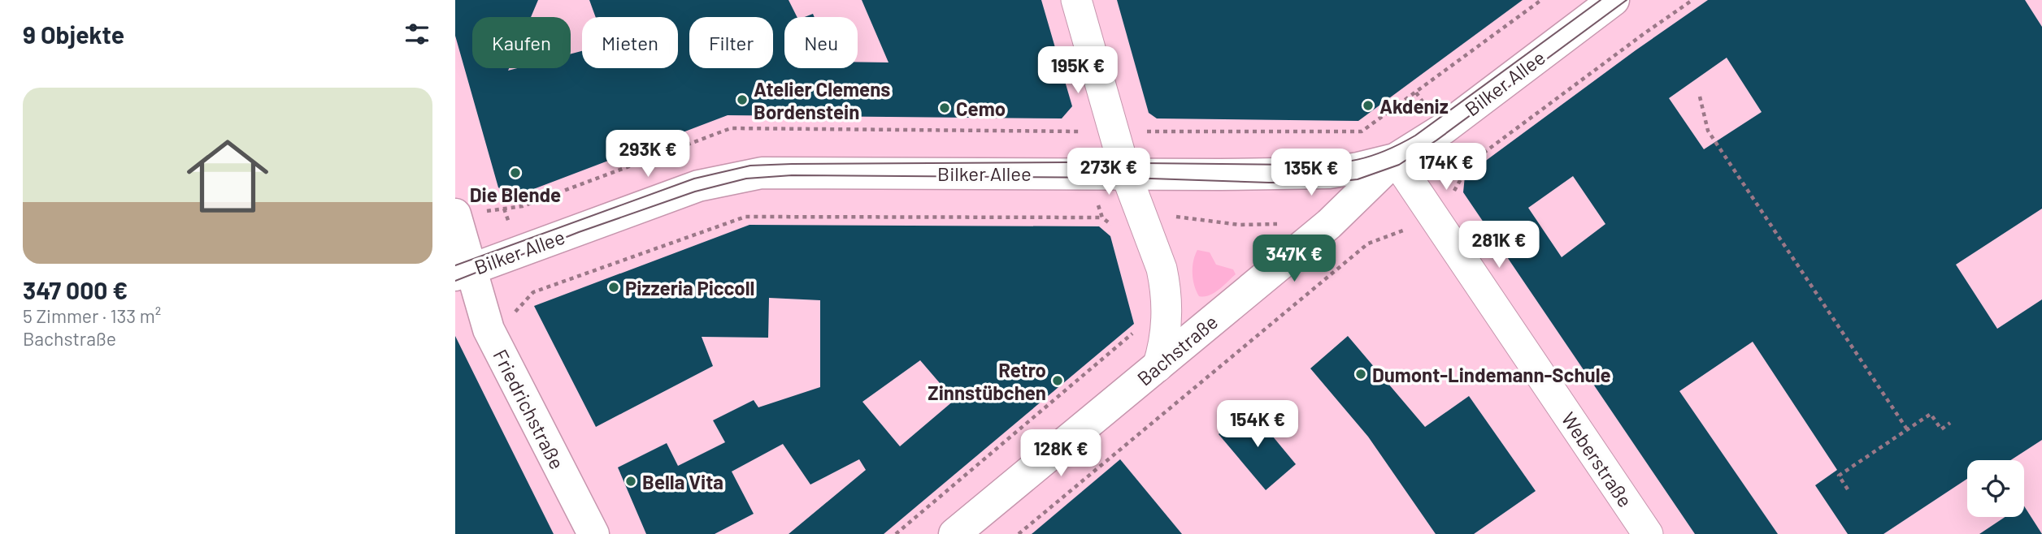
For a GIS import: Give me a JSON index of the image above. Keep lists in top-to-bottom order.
{
  "streets": {
    "street": [
      "Bilker Allee",
      "Bachstraße",
      "Friedrichstraße",
      "Weberstraße"
    ]
  },
  "crossings": [
    ["Bilker Allee", "Bachstraße"],
    ["Bilker Allee", "Friedrichstraße"],
    ["Bilker Allee", "Weberstraße"],
    ["Bachstraße", "Weberstraße"]
  ],
  "places": [
    "Atelier Clemens Bordenstein",
    "Akdeniz",
    "Cemo",
    "Die Blende",
    "Pizzeria Piccoll",
    "Dumont-Lindemann-Schule",
    "Retro Zinnstübchen",
    "Bella Vita"
  ],
  "page": {
    "heading": "9 Objekte",
    "chip": [
      "Kaufen",
      "Mieten",
      "Filter",
      "Neu"
    ],
    "price": [
      "195K €",
      "293K €",
      "174K €",
      "273K €",
      "135K €",
      "281K €",
      "347K €",
      "154K €",
      "128K €"
    ],
    "list": [
      {
        "name": "347 000 €",
        "note": "5 Zimmer · 133 m² · Bachstraße"
      }
    ]
  }
}
